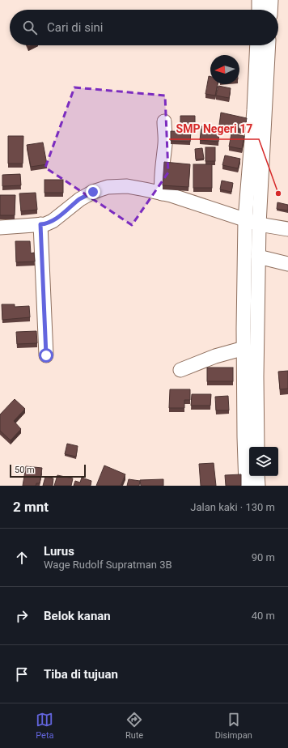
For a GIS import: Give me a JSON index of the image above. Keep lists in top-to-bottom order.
{
  "places": ["SMP Negeri 17"],
  "scale_bar": "50 m",
  "north": "left",
  "page": {
    "search": "Cari di sini",
    "scale": "50 m",
    "heading": ["2 mnt", "Jalan kaki · 130 m"],
    "list": [
      ["Lurus", "Wage Rudolf Supratman 3B", "90 m"],
      ["Belok kanan", "40 m"],
      "Tiba di tujuan"
    ],
    "nav": ["Peta", "Rute", "Disimpan"]
  }
}
